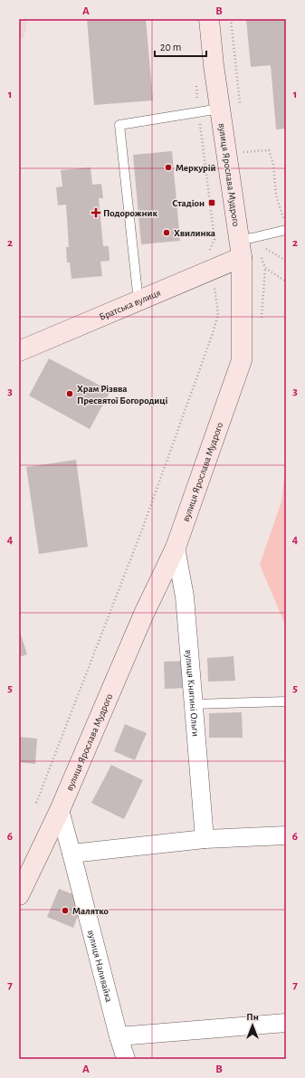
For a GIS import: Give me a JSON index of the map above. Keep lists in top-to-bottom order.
{
  "streets": {
    "main road": ["вулиця Ярослава Мудрого", "Братська вулиця"],
    "street": ["вулиця Княгині Ольги", "вулиця Наливайка"]
  },
  "crossings": [
    ["вулиця Ярослава Мудрого", "Братська вулиця"],
    ["вулиця Ярослава Мудрого", "вулиця Княгині Ольги"],
    ["вулиця Ярослава Мудрого", "вулиця Наливайка"]
  ],
  "places": {
    "other": [
      "Меркурій",
      "Хвилинка",
      "Храм Різвва Пресвятої Богородиці",
      "Малятко"
    ],
    "transit": ["Стадіон"],
    "health": ["Подорожник"]
  },
  "scale_bar": "20 m",
  "north": "top",
  "grid": {
    "columns": ["A", "B"],
    "rows": [
      "1",
      "2",
      "3",
      "4",
      "5",
      "6",
      "7"
    ]
  }
}
